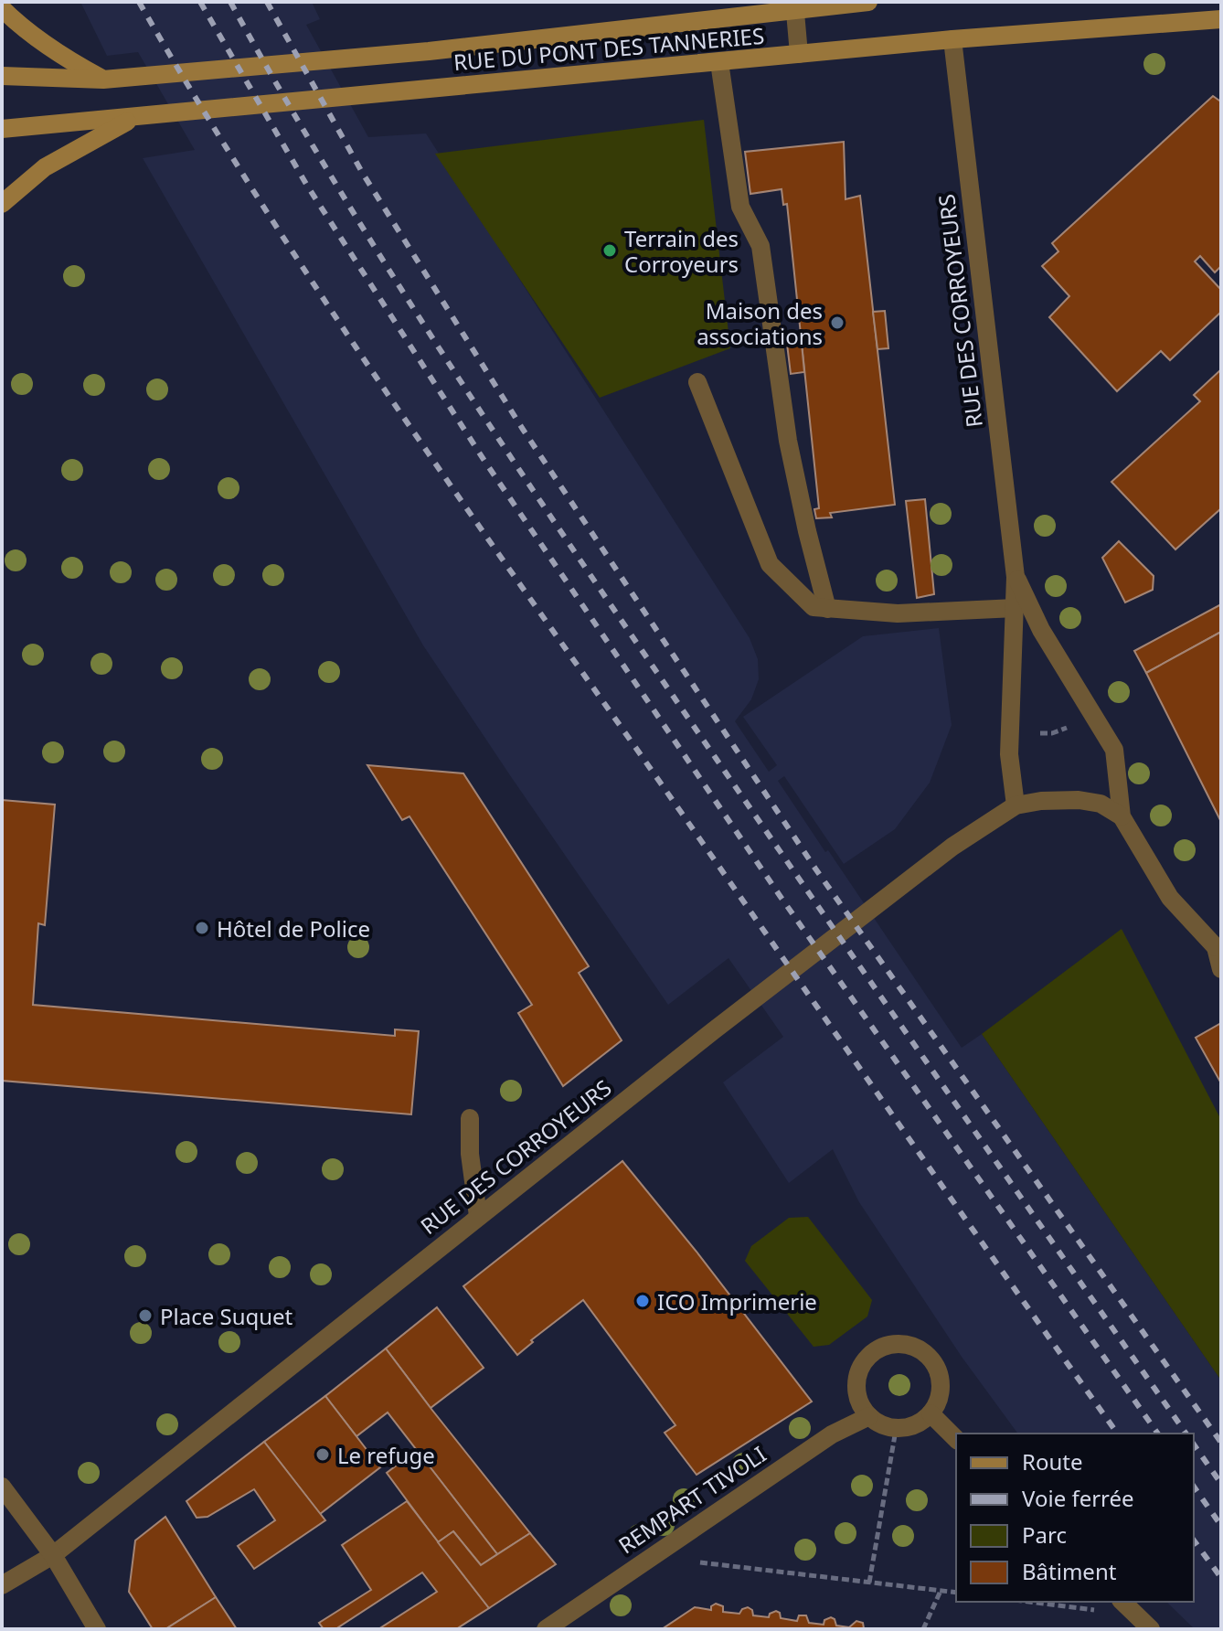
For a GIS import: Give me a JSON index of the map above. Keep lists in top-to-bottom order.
{
  "streets": {
    "main road": ["RUE DU PONT DES TANNERIES"],
    "street": ["RUE DES CORROYEURS", "REMPART TIVOLI"]
  },
  "crossings": [
    ["RUE DU PONT DES TANNERIES", "RUE DES CORROYEURS"]
  ],
  "places": [
    "Terrain des Corroyeurs",
    "Maison des associations",
    "Hôtel de Police",
    "ICO Imprimerie",
    "Place Suquet",
    "Le refuge"
  ],
  "legend": [
    "Route",
    "Voie ferrée",
    "Parc",
    "Bâtiment"
  ]
}
